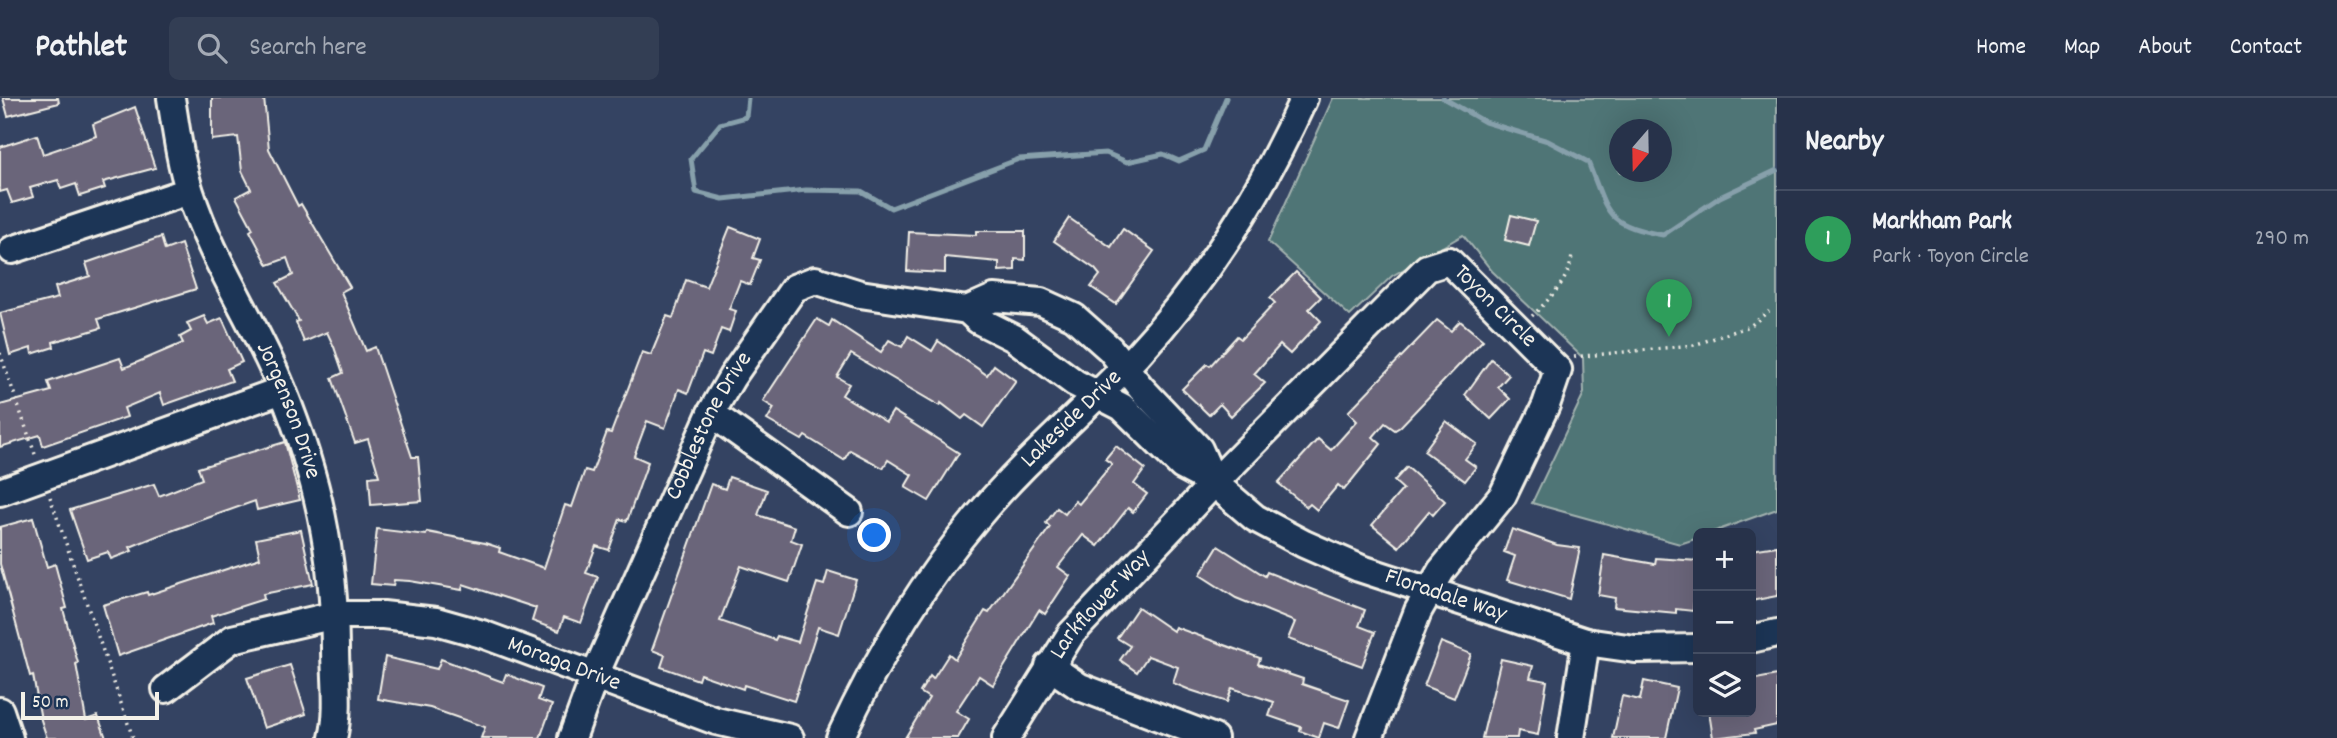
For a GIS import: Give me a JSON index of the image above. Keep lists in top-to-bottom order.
{
  "streets": {
    "street": [
      "Toyon Circle",
      "Jorgenson Drive",
      "Lakeside Drive",
      "Cobblestone Drive",
      "Floradale Way",
      "Larkflower Way",
      "Moraga Drive"
    ]
  },
  "crossings": [
    ["Toyon Circle", "Floradale Way"],
    ["Toyon Circle", "Larkflower Way"],
    ["Jorgenson Drive", "Moraga Drive"],
    ["Lakeside Drive", "Cobblestone Drive"],
    ["Lakeside Drive", "Floradale Way"],
    ["Cobblestone Drive", "Floradale Way"],
    ["Cobblestone Drive", "Moraga Drive"],
    ["Floradale Way", "Larkflower Way"]
  ],
  "scale_bar": "50 m",
  "north": "bottom",
  "page": {
    "header": "Pathlet",
    "search": "Search here",
    "nav": [
      "Home",
      "Map",
      "About",
      "Contact"
    ],
    "heading": "Nearby",
    "list": [
      {
        "mark": "1",
        "name": "Markham Park",
        "note": "Park · Toyon Circle",
        "value": "290 m"
      }
    ],
    "pins": "1",
    "map_buttons": ["+", "−"],
    "scale": "50 m"
  }
}
